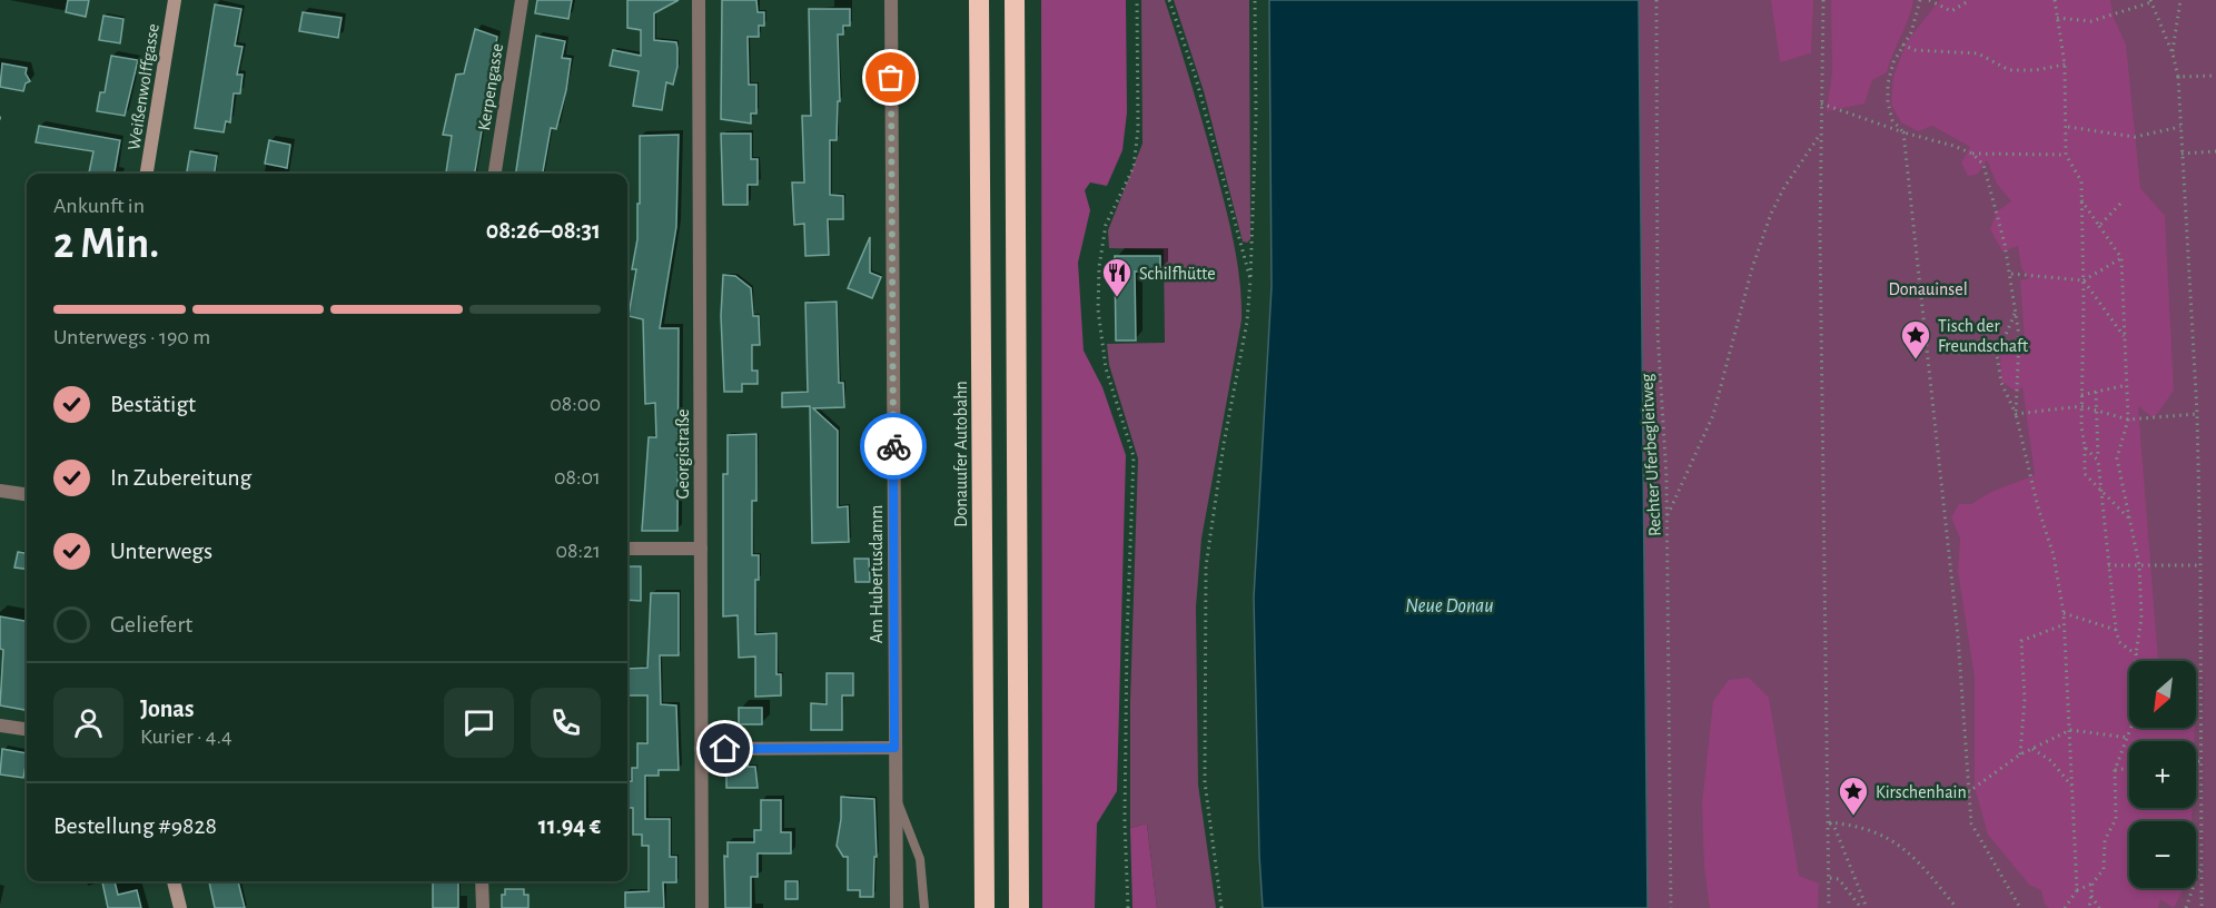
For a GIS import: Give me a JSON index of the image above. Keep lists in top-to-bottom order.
{
  "streets": {
    "highway": ["Donauufer Autobahn"],
    "street": [
      "Weißenwolffgasse",
      "Kerpengasse",
      "Georgistraße",
      "Am Hubertusdamm"
    ],
    "path": ["Rechter Uferbegleitweg"]
  },
  "water": ["Neue Donau"],
  "parks": ["Donauinsel"],
  "places": {
    "restaurant": ["Schilfhütte"],
    "place": ["Tisch der Freundschaft", "Kirschenhain"]
  },
  "north": "bottom left",
  "page": {
    "heading": ["2 Min.", "Ankunft in", "08:26–08:31"],
    "panel": [
      "Jonas",
      "Kurier · 4.4",
      "Bestellung #9828",
      "11.94 €"
    ],
    "bar": "Unterwegs · 190 m",
    "list": [
      ["Bestätigt", "08:00"],
      ["In Zubereitung", "08:01"],
      ["Unterwegs", "08:21"],
      "Geliefert"
    ],
    "map_buttons": ["+", "−"]
  }
}
